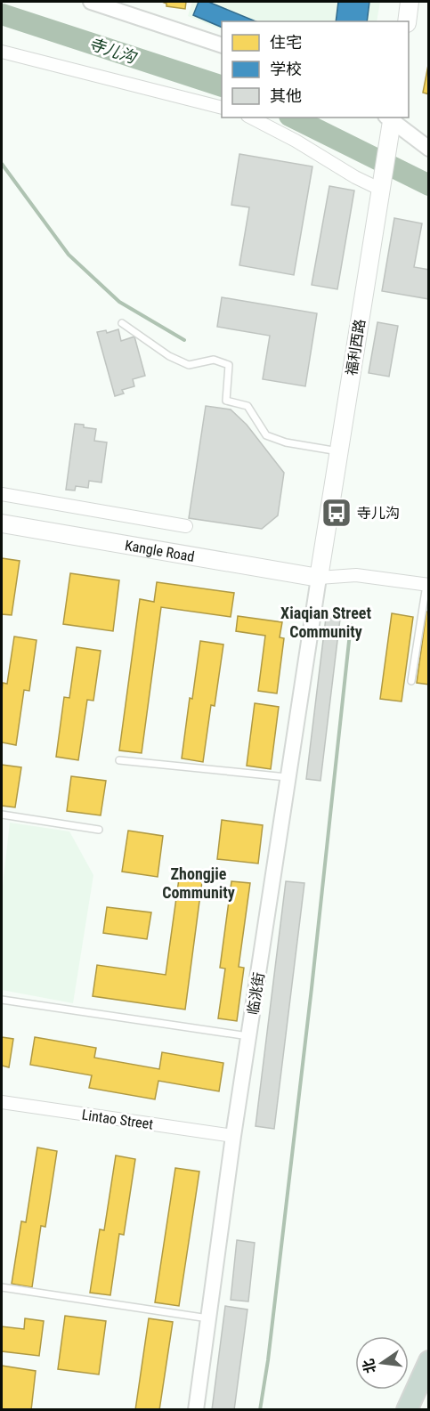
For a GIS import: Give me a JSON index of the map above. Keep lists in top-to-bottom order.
{
  "streets": {
    "main road": ["福利西路", "Kangle Road"],
    "street": ["临洮街", "Lintao Street"]
  },
  "crossings": [
    ["福利西路", "Kangle Road"],
    ["福利西路", "临洮街"],
    ["Kangle Road", "临洮街"],
    ["临洮街", "Lintao Street"]
  ],
  "districts": ["Xiaqian Street Community", "Zhongjie Community"],
  "water": ["寺儿沟"],
  "places": {
    "bus stop": ["寺儿沟"]
  },
  "legend": ["住宅", "学校", "其他"],
  "north": "left"
}
